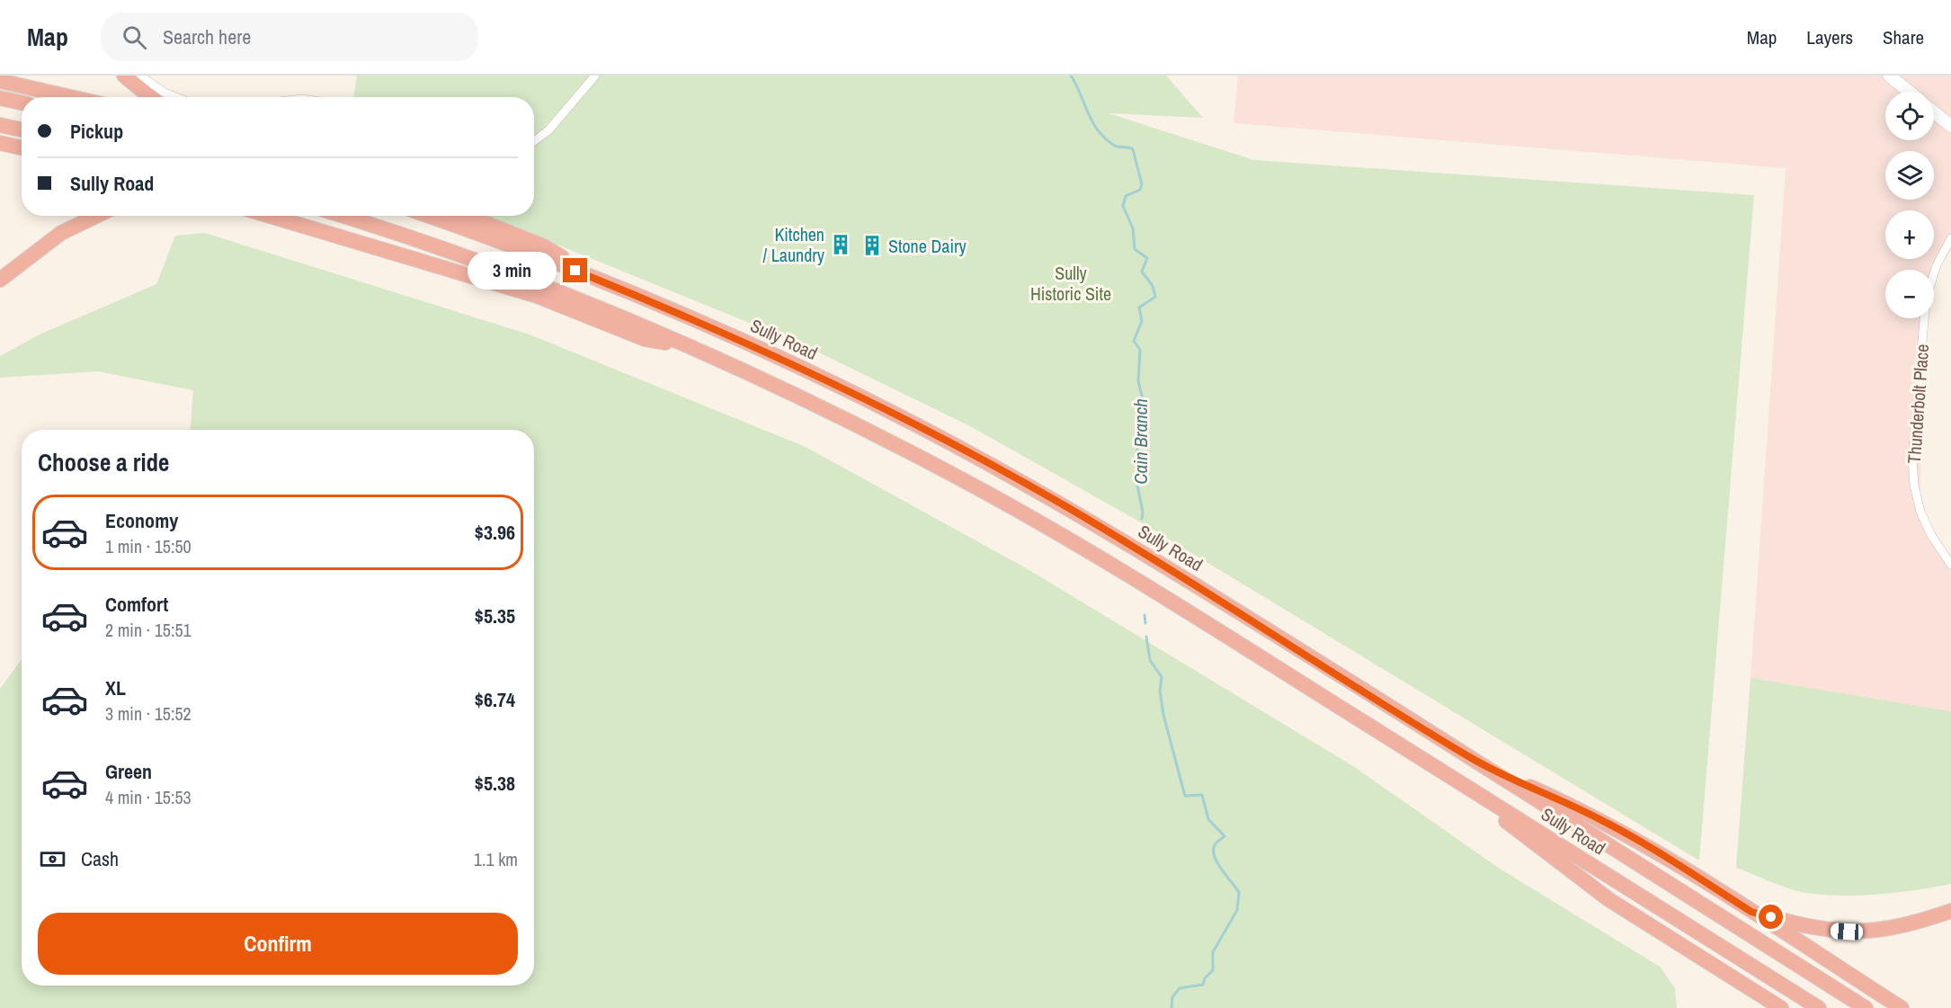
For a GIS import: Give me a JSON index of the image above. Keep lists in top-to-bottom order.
{
  "streets": {
    "highway": ["Sully Road"],
    "street": ["Thunderbolt Place"]
  },
  "water": ["Cain Branch"],
  "parks": ["Sully Historic Site"],
  "places": {
    "building": ["Kitchen / Laundry", "Stone Dairy"]
  },
  "page": {
    "header": "Map",
    "search": "Search here",
    "nav": ["Map", "Layers", "Share"],
    "map_buttons": ["+", "−"],
    "banner": ["Pickup", "Sully Road"],
    "bubble": "3 min",
    "heading": "Choose a ride",
    "list": [
      {
        "name": "Economy",
        "note": "1 min · 15:50",
        "value": "$3.96"
      },
      {
        "name": "Comfort",
        "note": "2 min · 15:51",
        "value": "$5.35"
      },
      {
        "name": "XL",
        "note": "3 min · 15:52",
        "value": "$6.74"
      },
      {
        "name": "Green",
        "note": "4 min · 15:53",
        "value": "$5.38"
      }
    ],
    "pay": ["Cash", "1.1 km"],
    "buttons": "Confirm"
  }
}
